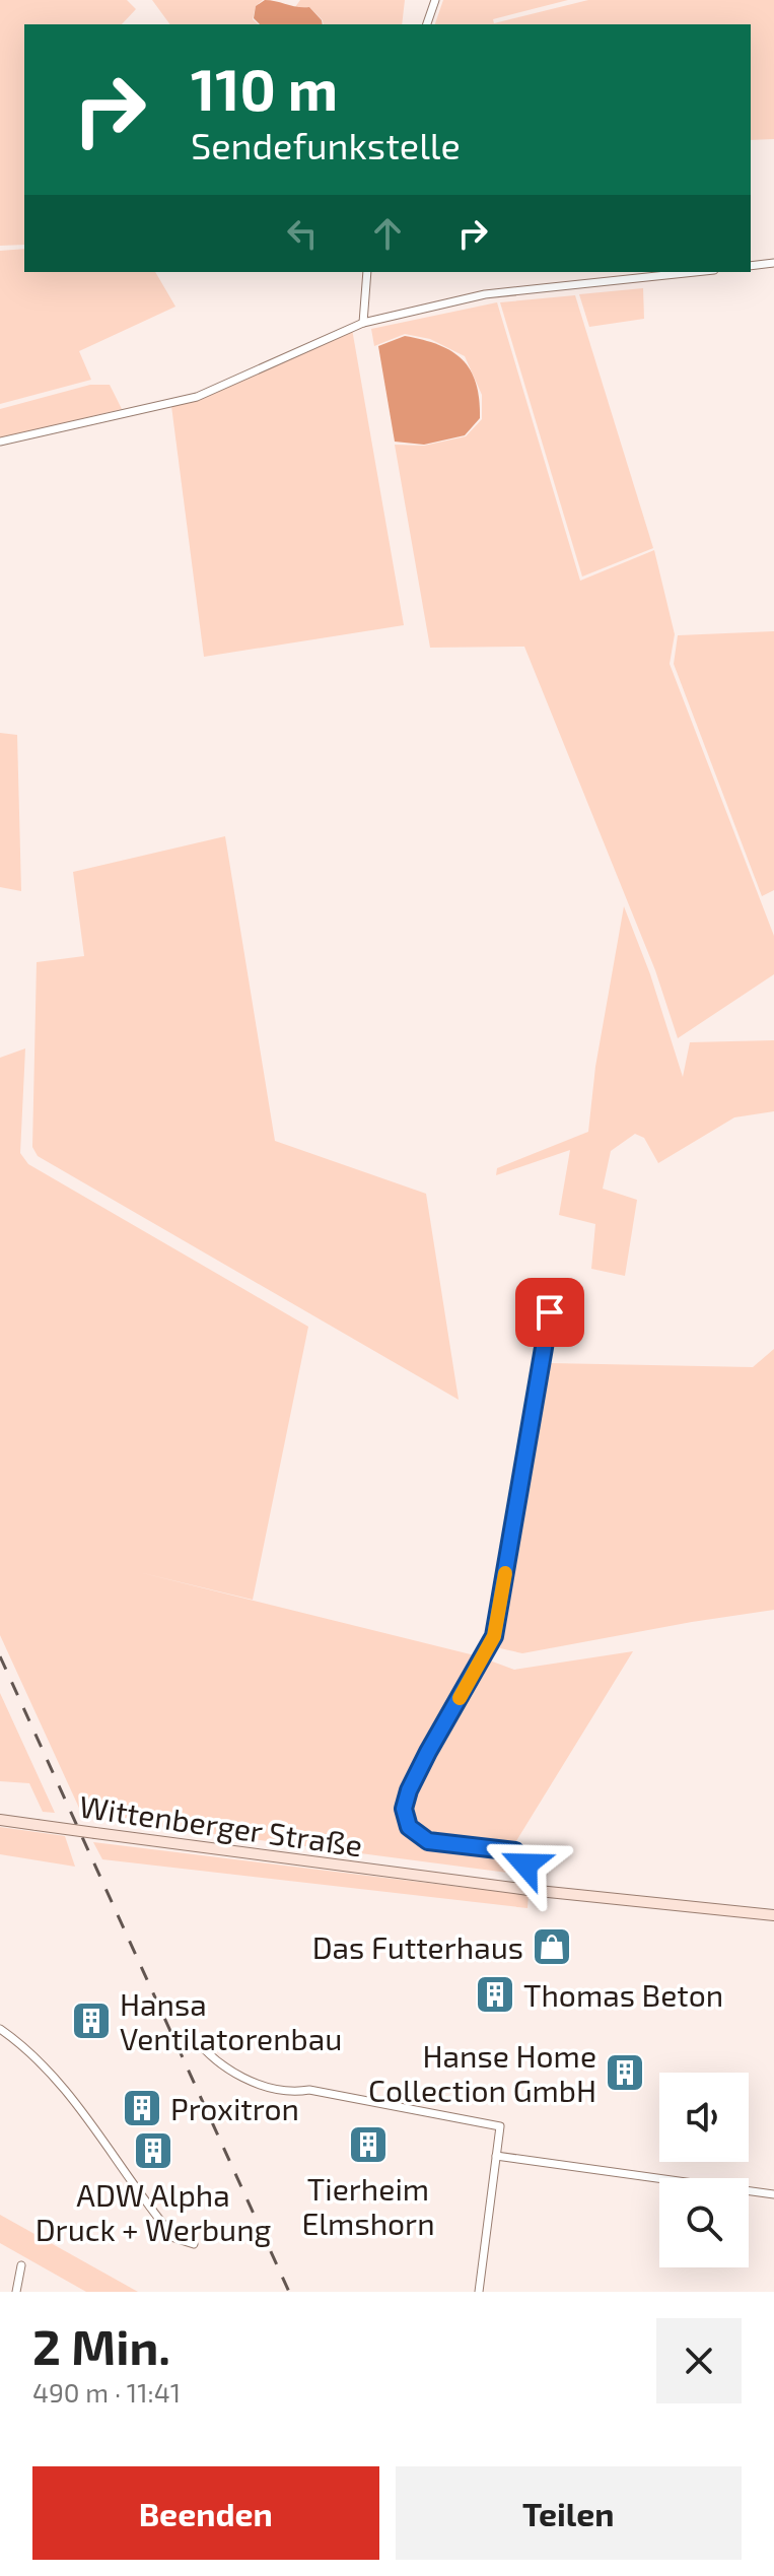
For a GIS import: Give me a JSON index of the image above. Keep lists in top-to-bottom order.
{
  "streets": {
    "main road": ["Wittenberger Straße"]
  },
  "places": {
    "shop": ["Das Futterhaus"],
    "building": [
      "Thomas Beton",
      "Hansa Ventilatorenbau",
      "Hanse Home Collection GmbH",
      "Proxitron",
      "Tierheim Elmshorn",
      "ADW Alpha Druck + Werbung"
    ]
  },
  "page": {
    "turn": ["110 m", "Sendefunkstelle"],
    "heading": ["2 Min.", "490 m · 11:41"],
    "buttons": ["Beenden", "Teilen"]
  }
}
